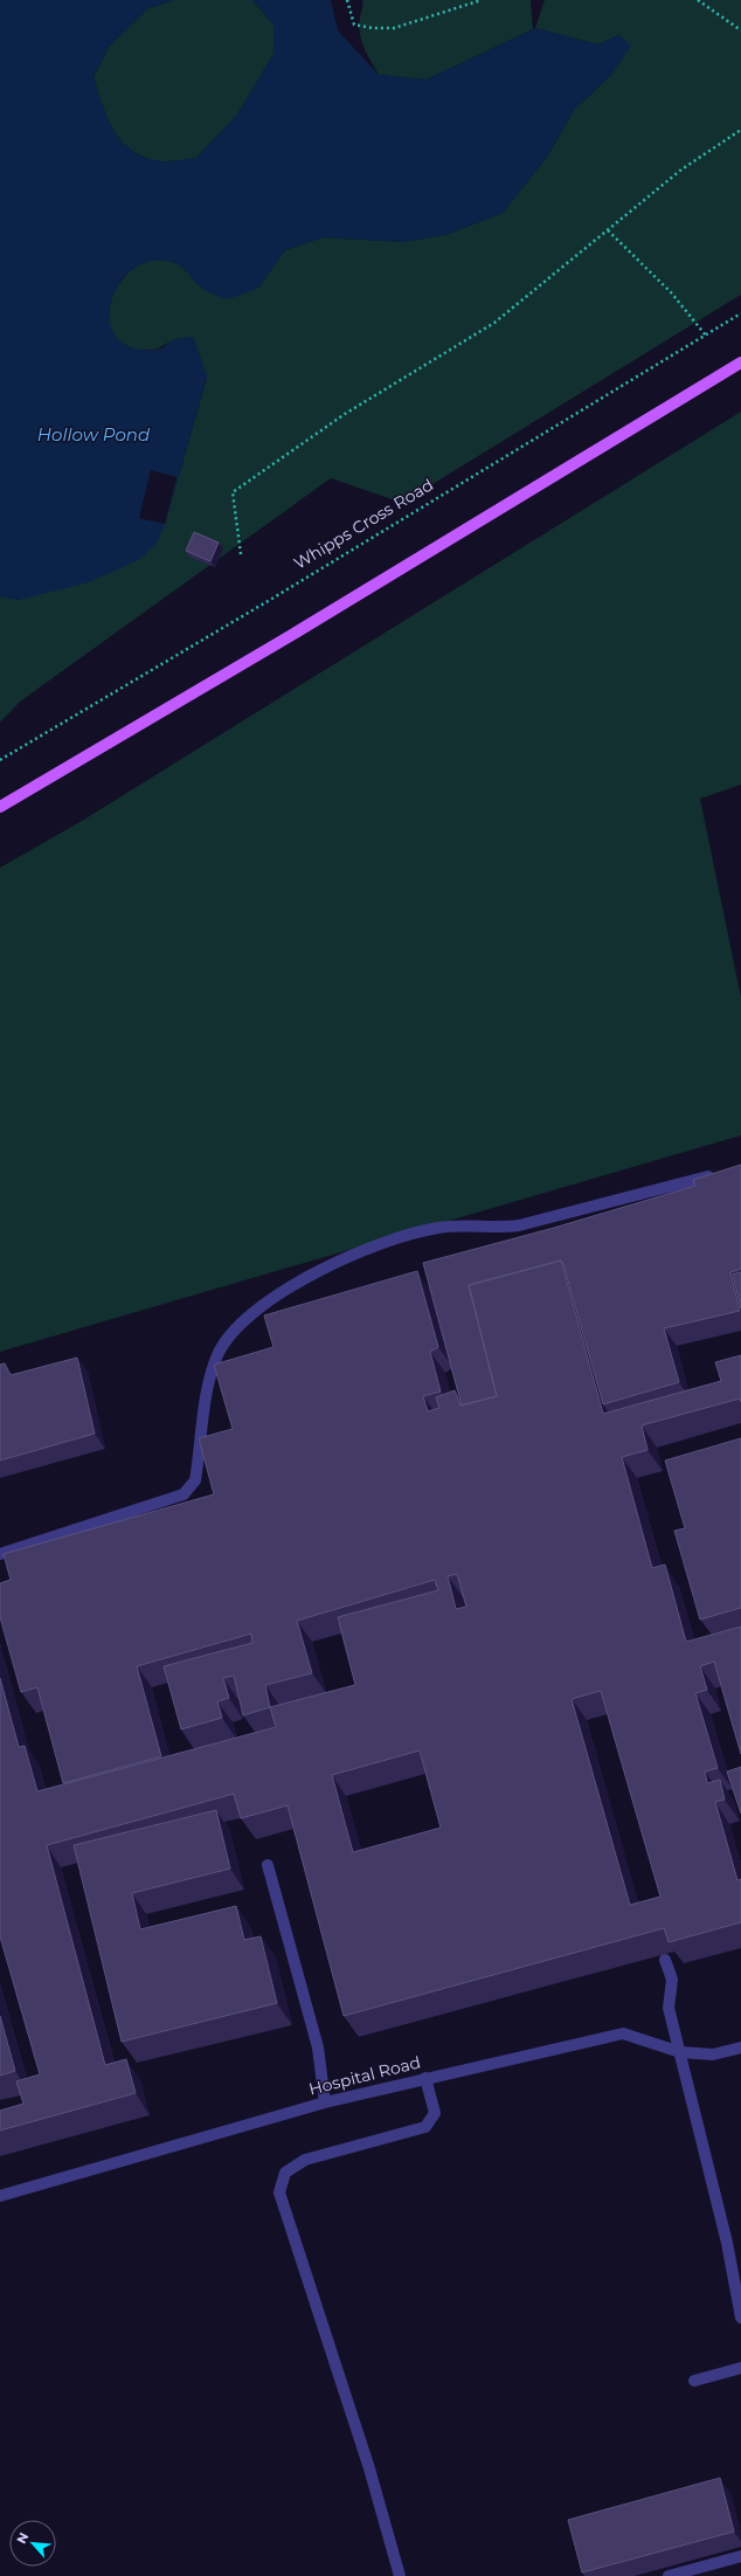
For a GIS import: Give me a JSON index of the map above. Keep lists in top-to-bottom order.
{
  "streets": {
    "lane": ["Hospital Road"],
    "path": ["Whipps Cross Road"]
  },
  "water": ["Hollow Pond"],
  "north": "top left"
}
